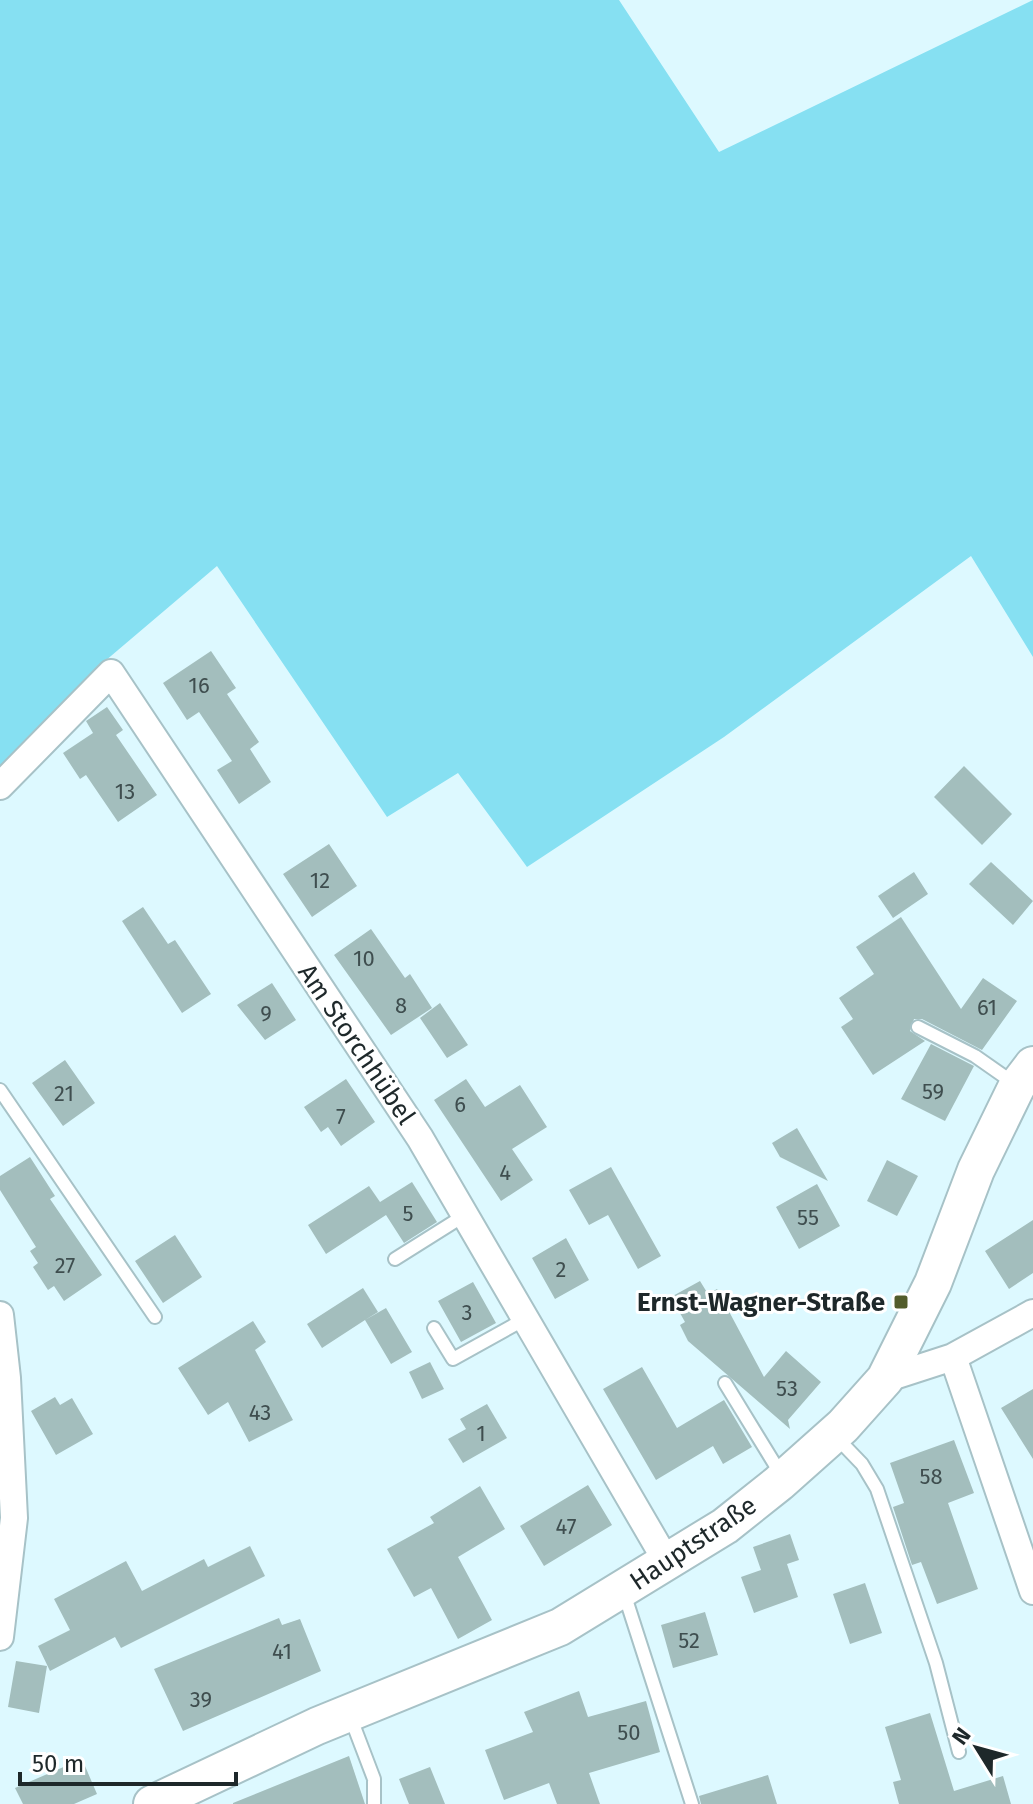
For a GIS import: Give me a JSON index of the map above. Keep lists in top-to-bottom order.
{
  "streets": {
    "street": ["Am Storchhübel", "Hauptstraße"]
  },
  "crossings": [
    ["Am Storchhübel", "Hauptstraße"]
  ],
  "places": {
    "transit": ["Ernst-Wagner-Straße"]
  },
  "house_numbers": [
    "16",
    "13",
    "12",
    "10",
    "8",
    "61",
    "9",
    "59",
    "21",
    "6",
    "7",
    "4",
    "5",
    "55",
    "27",
    "2",
    "3",
    "53",
    "43",
    "1",
    "58",
    "47",
    "52",
    "41",
    "39",
    "50"
  ],
  "scale_bar": "50 m",
  "north": "top left"
}
